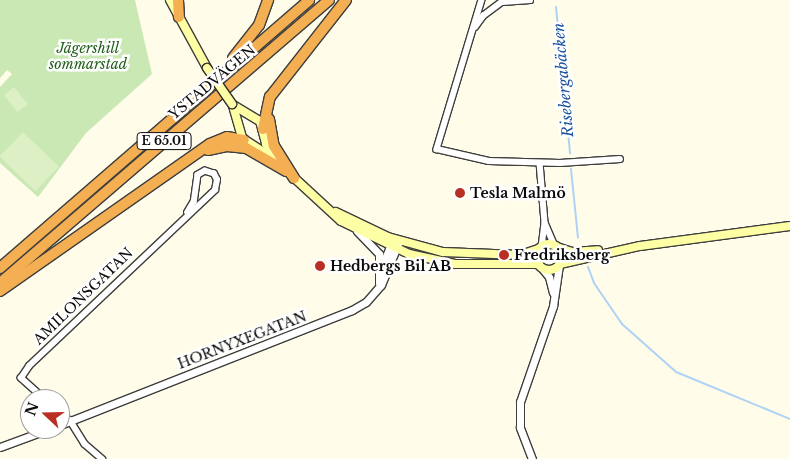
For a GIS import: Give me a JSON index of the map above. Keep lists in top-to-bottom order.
{
  "streets": {
    "highway": ["YSTADVÄGEN", "E 65.01"],
    "street": ["AMILONSGATAN", "HORNYXEGATAN"]
  },
  "water": ["Risebergabäcken"],
  "parks": ["Jägershill sommarstad"],
  "places": ["Tesla Malmö", "Fredriksberg", "Hedbergs Bil AB"],
  "north": "left"
}
